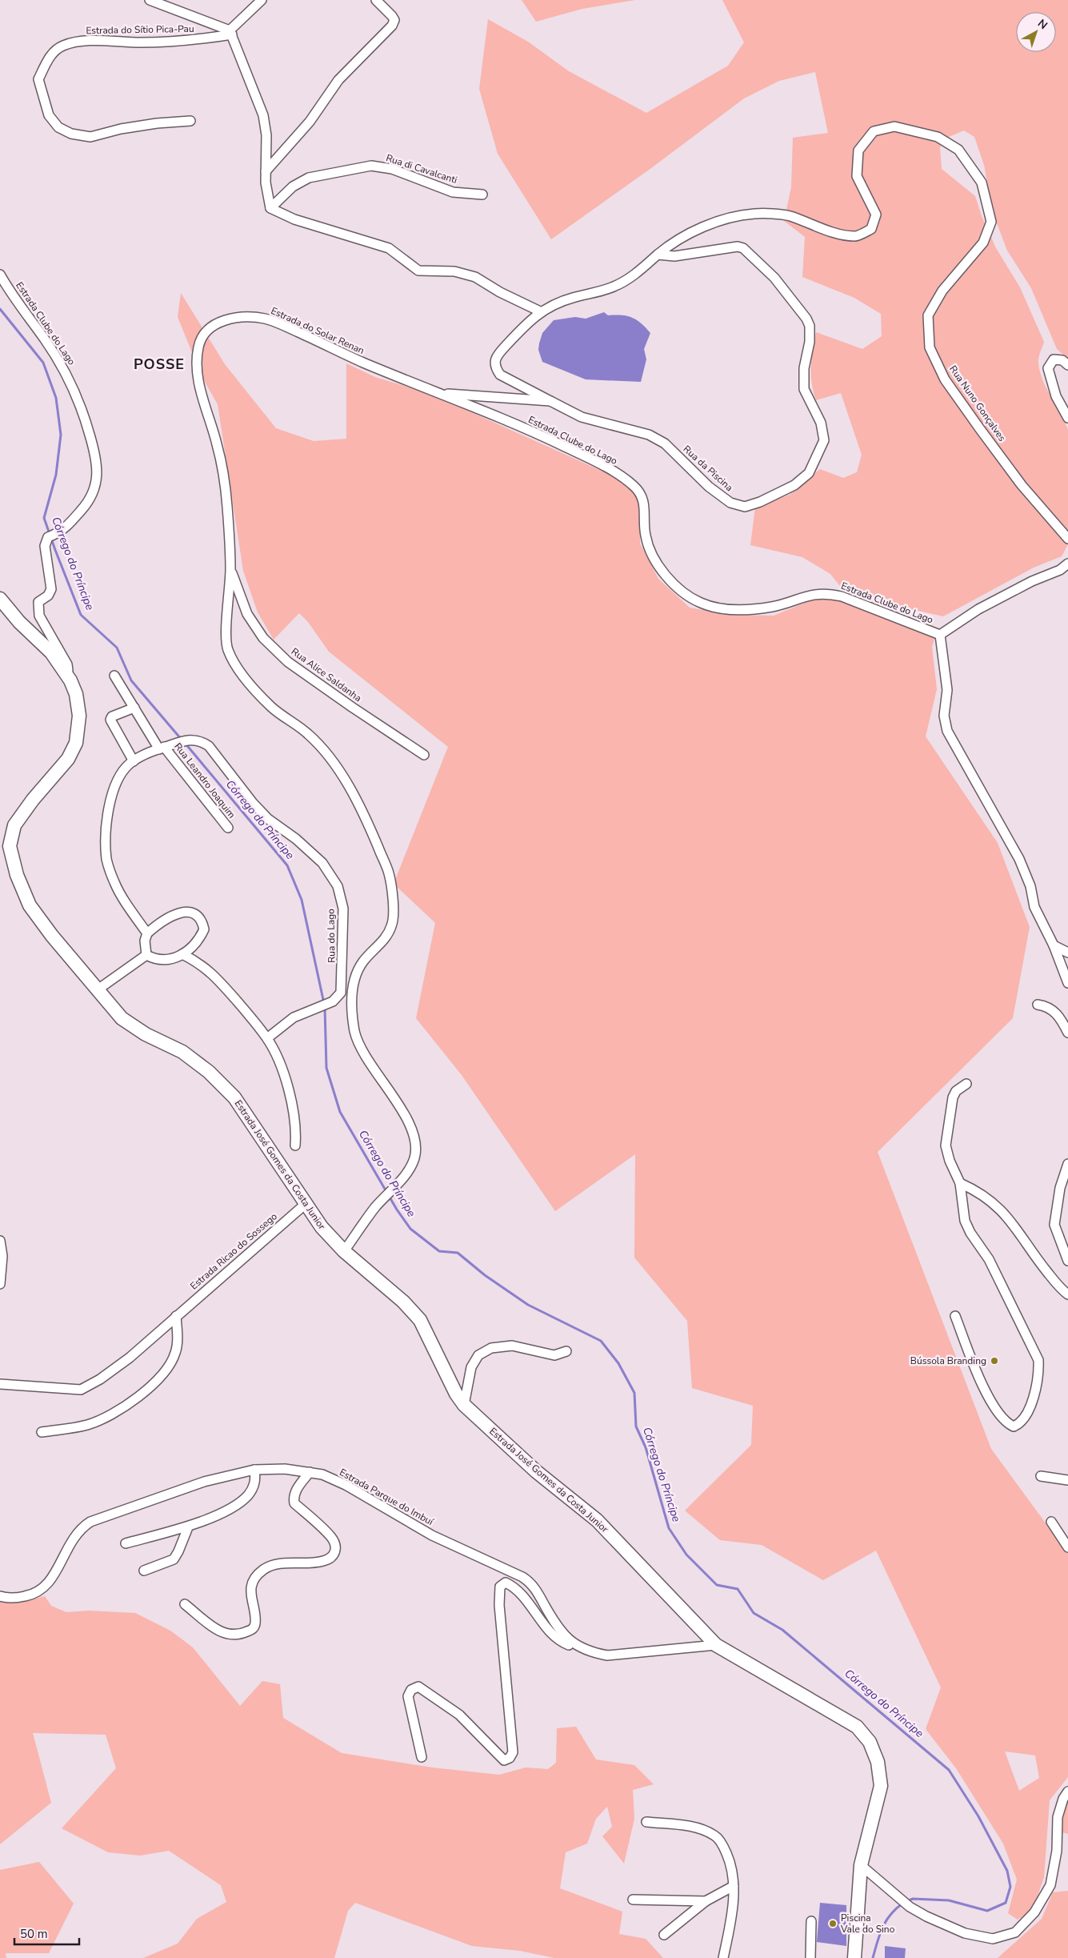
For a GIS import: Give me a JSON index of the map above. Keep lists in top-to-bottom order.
{
  "streets": {
    "street": [
      "Estrada do Sítio Pica-Pau",
      "Rua di Cavalcanti",
      "Estrada Clube do Lago",
      "Estrada do Solar Renan",
      "Rua Nuno Gonçalves",
      "Rua da Piscina",
      "Rua Alice Saldanha",
      "Rua Leandro Joaquim",
      "Rua do Lago",
      "Estrada José Gomes da Costa Junior",
      "Estrada Ricao do Sossego",
      "Estrada Parque do Imbuí"
    ]
  },
  "crossings": [
    ["Estrada Clube do Lago", "Estrada do Solar Renan"],
    ["Estrada Clube do Lago", "Estrada José Gomes da Costa Junior"],
    ["Estrada do Solar Renan", "Rua da Piscina"],
    ["Estrada do Solar Renan", "Rua Alice Saldanha"],
    ["Estrada do Solar Renan", "Estrada José Gomes da Costa Junior"],
    ["Rua Nuno Gonçalves", "Rua da Piscina"],
    ["Rua Leandro Joaquim", "Rua do Lago"],
    ["Estrada José Gomes da Costa Junior", "Estrada Ricao do Sossego"],
    ["Estrada José Gomes da Costa Junior", "Estrada Parque do Imbuí"]
  ],
  "districts": ["POSSE"],
  "water": ["Córrego do Príncipe"],
  "places": ["Bússola Branding", "Piscina Vale do Sino"],
  "scale_bar": "50 m",
  "north": "top right"
}
